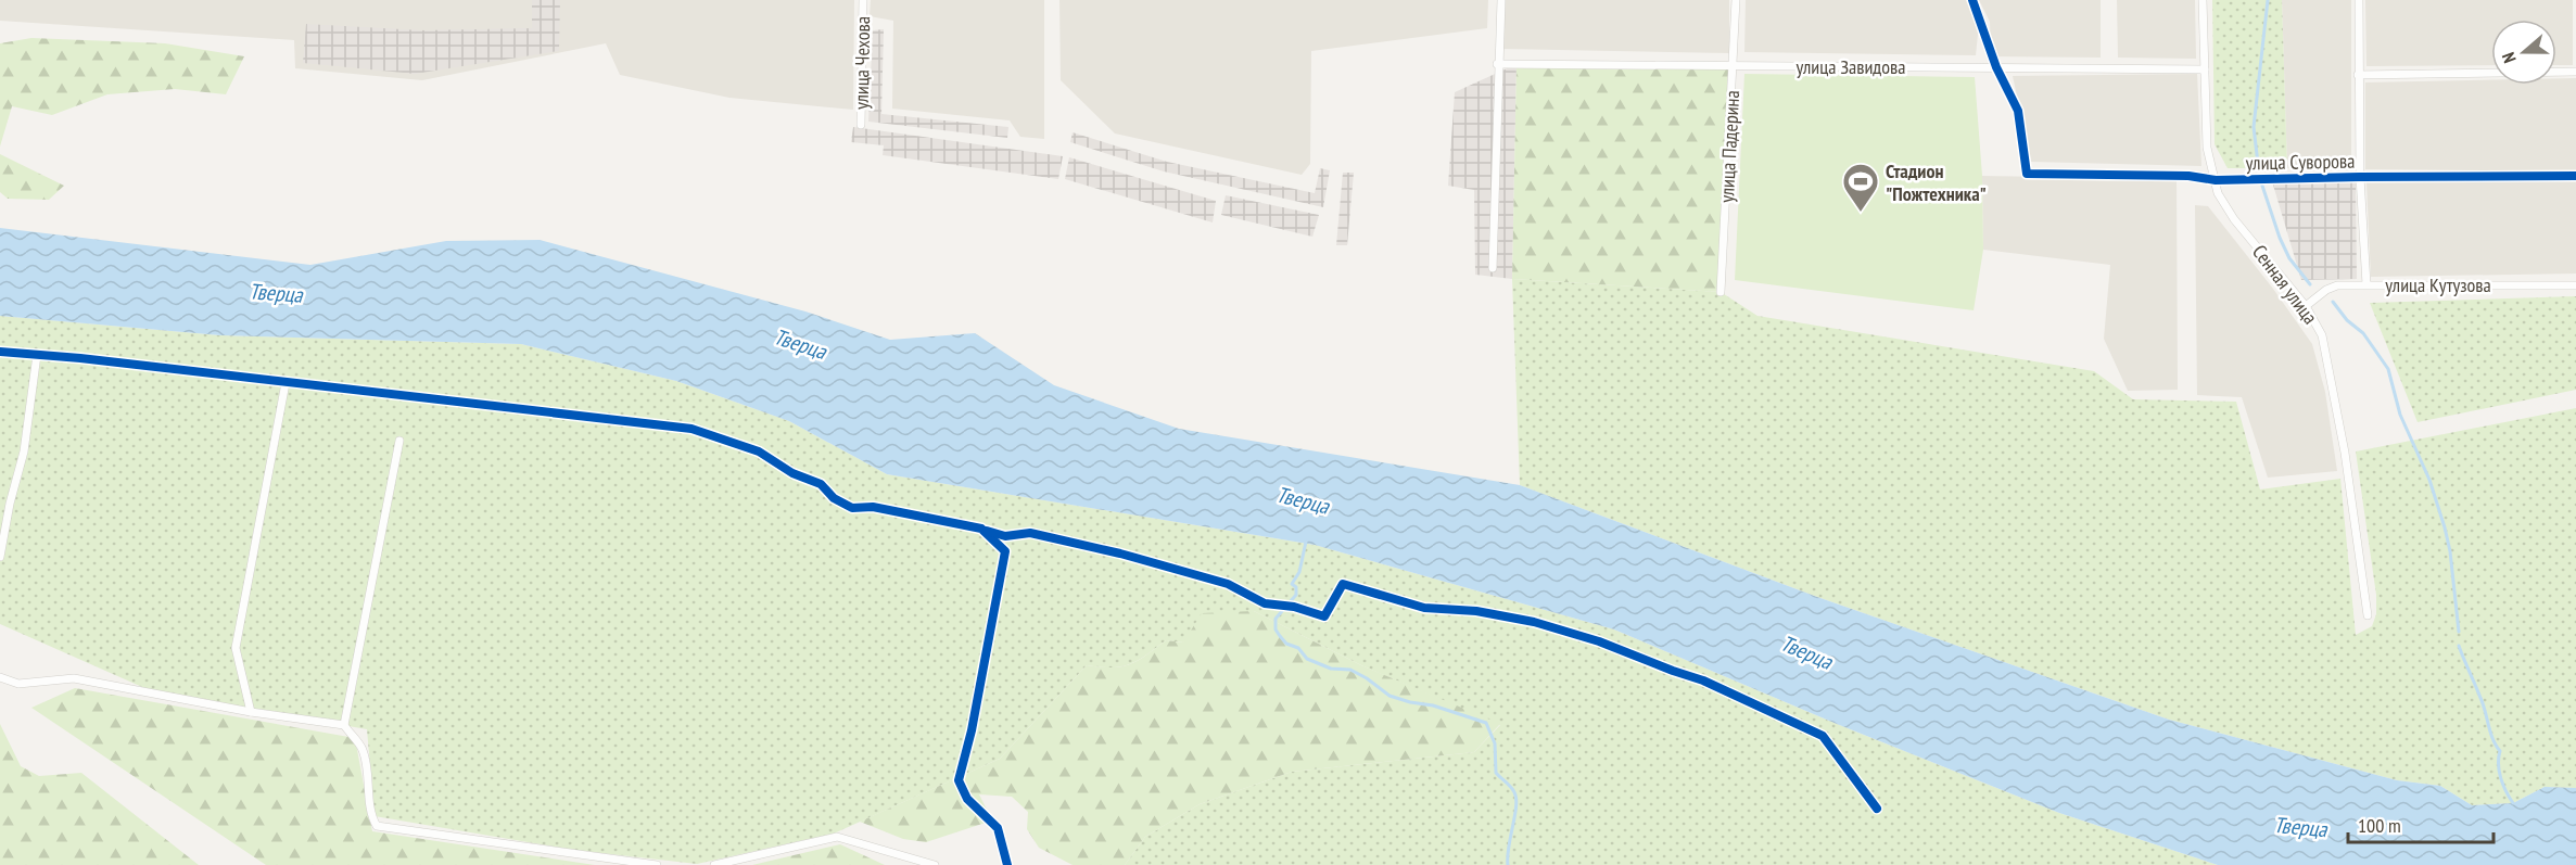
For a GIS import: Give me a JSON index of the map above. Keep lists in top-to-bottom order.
{
  "streets": {
    "street": [
      "улица Чехова",
      "улица Завидова",
      "улица Падерина",
      "улица Суворова",
      "Сенная улица",
      "улица Кутузова"
    ]
  },
  "crossings": [
    ["улица Завидова", "улица Падерина"],
    ["улица Завидова", "улица Суворова"],
    ["улица Завидова", "Сенная улица"],
    ["улица Суворова", "Сенная улица"],
    ["Сенная улица", "улица Кутузова"]
  ],
  "water": ["Тверца"],
  "places": {
    "sports": ["Стадион \"Пожтехника\""]
  },
  "scale_bar": "100 m",
  "north": "left"
}
